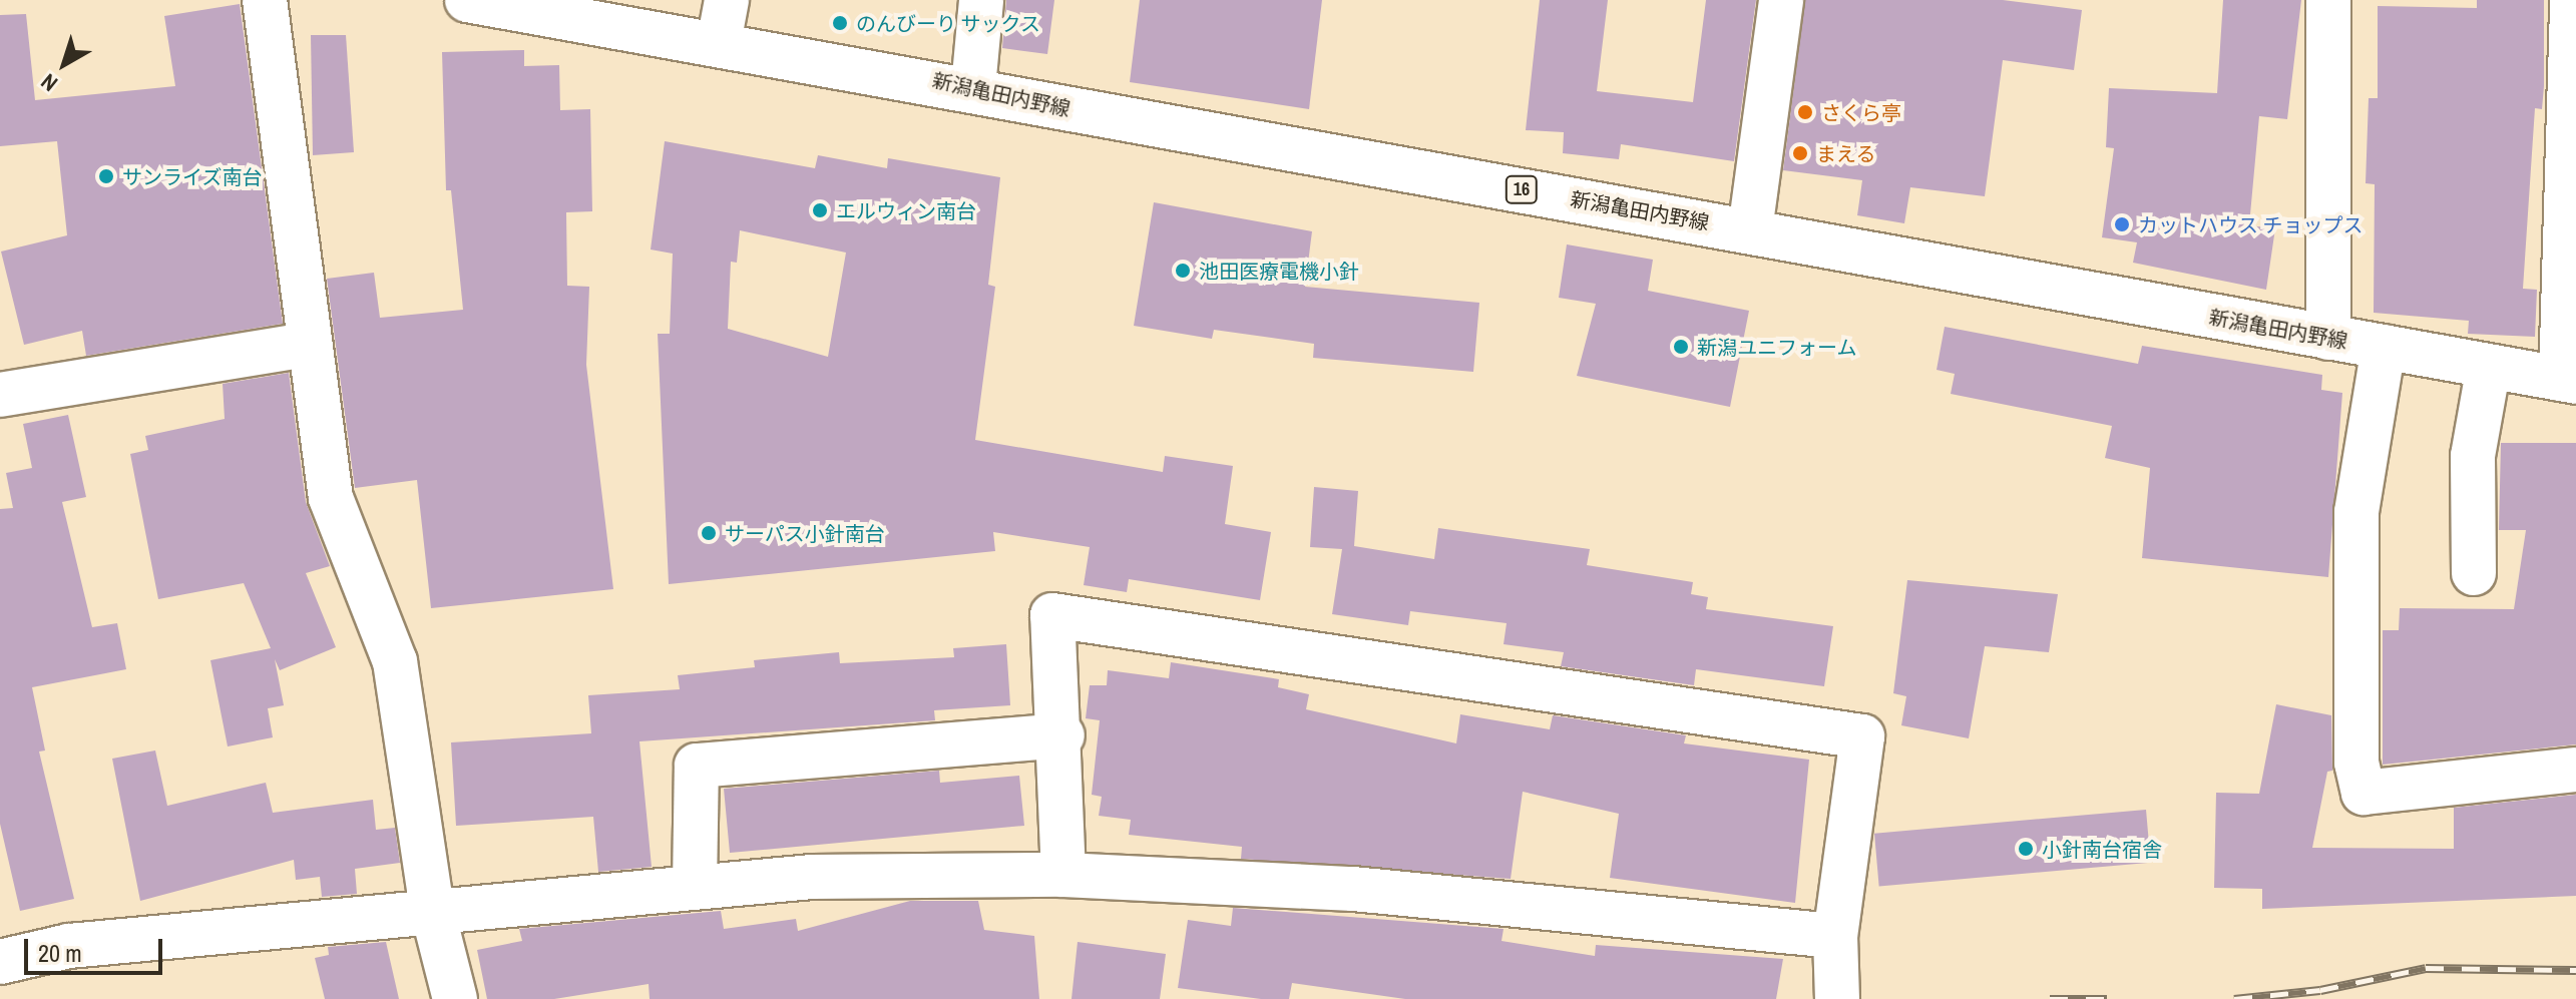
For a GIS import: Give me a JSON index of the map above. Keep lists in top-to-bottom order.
{
  "streets": {
    "street": ["新潟亀田内野線", "16"]
  },
  "places": [
    "のんびーり サックス",
    "さくら亭",
    "まえる",
    "サンライズ南台",
    "エルウィン南台",
    "カットハウス チョップス",
    "池田医療電機小針",
    "新潟ユニフォーム",
    "サーパス小針南台",
    "小針南台宿舎"
  ],
  "scale_bar": "20 m",
  "north": "bottom left"
}
